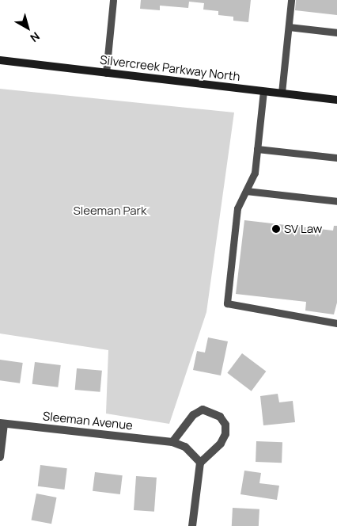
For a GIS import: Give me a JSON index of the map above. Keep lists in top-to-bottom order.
{
  "streets": {
    "main road": ["Silvercreek Parkway North"],
    "street": ["Sleeman Avenue"]
  },
  "parks": ["Sleeman Park"],
  "places": ["SV Law"],
  "north": "bottom right"
}
